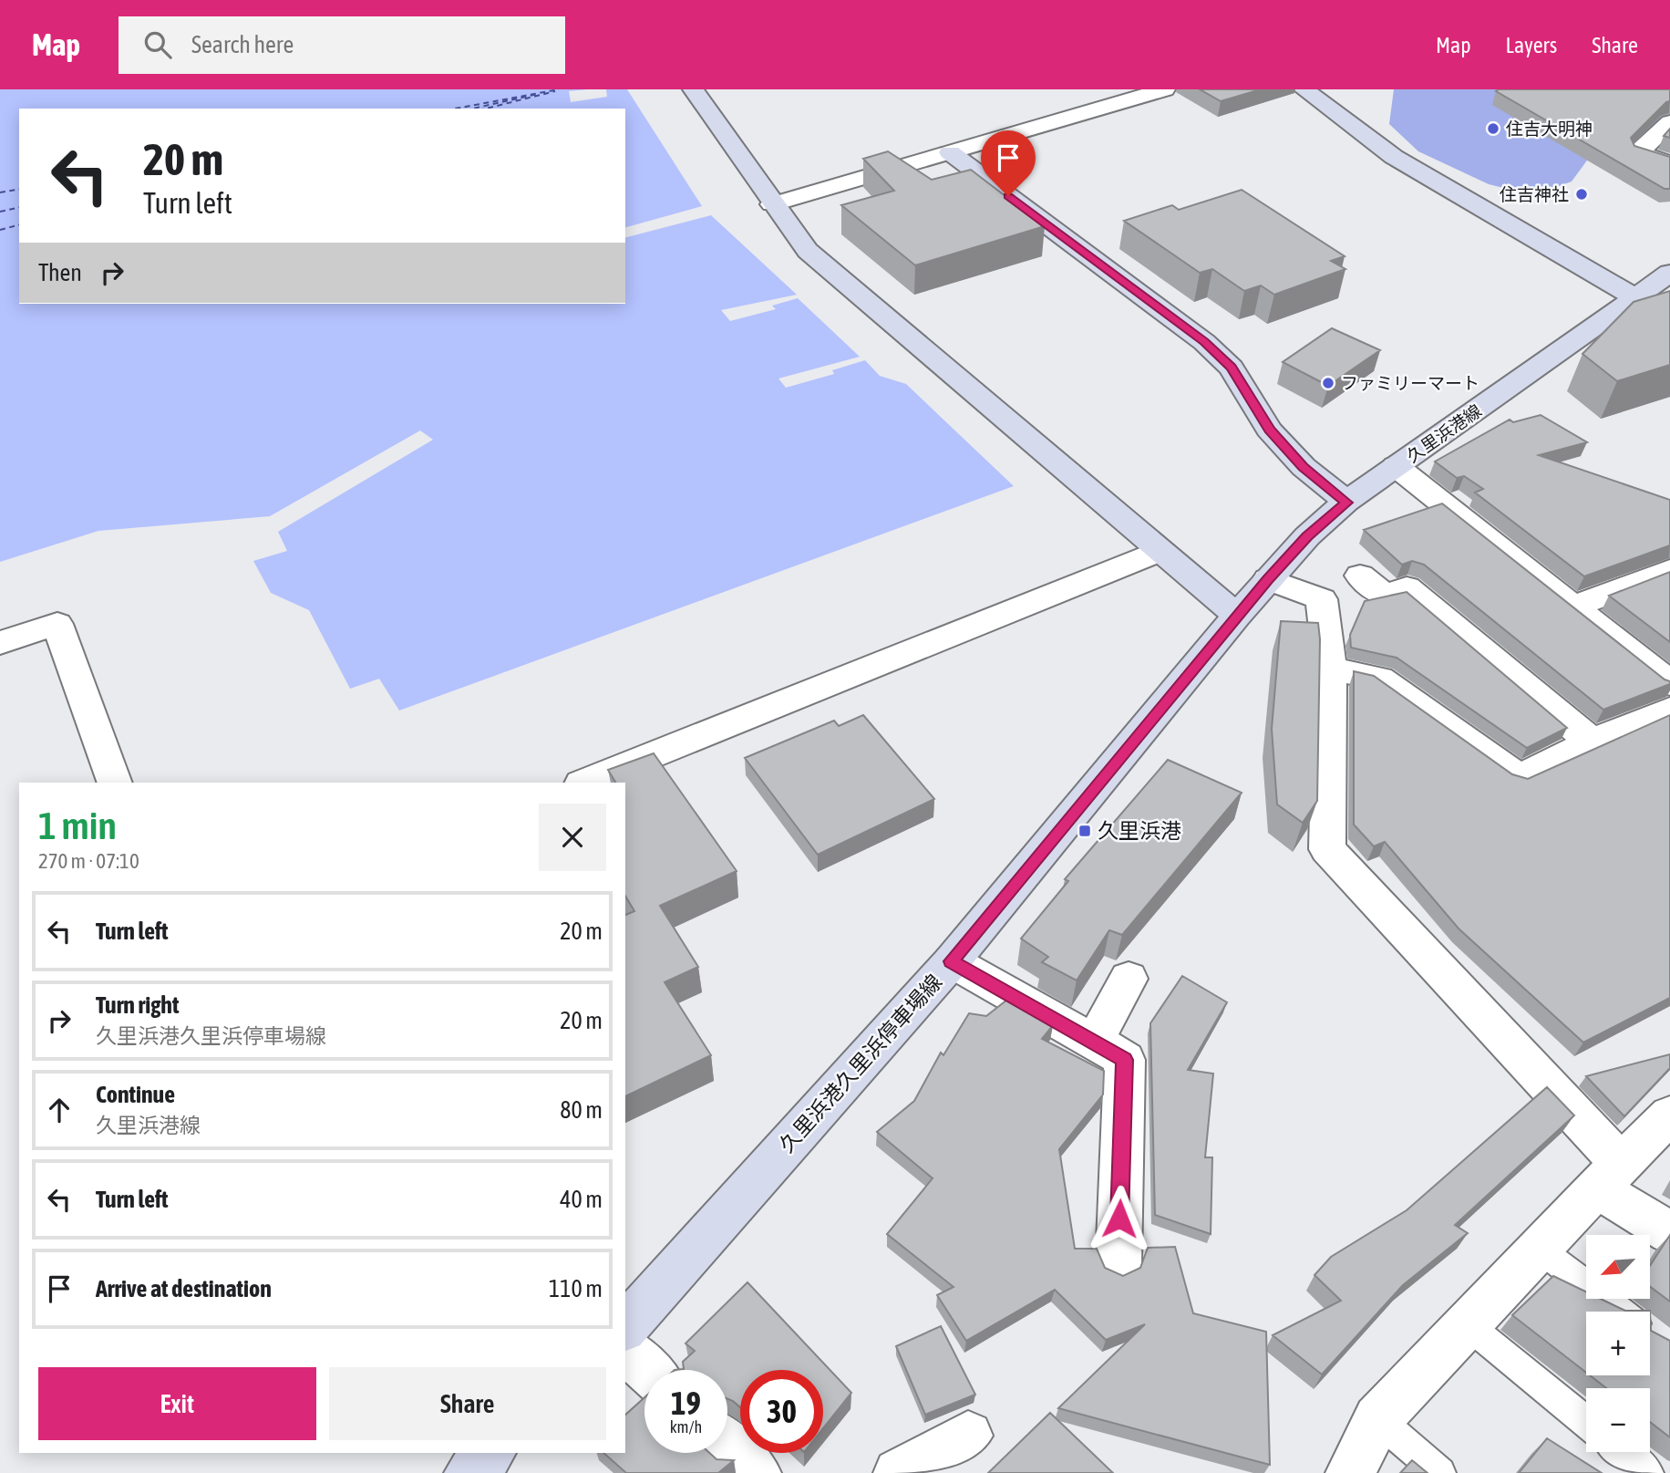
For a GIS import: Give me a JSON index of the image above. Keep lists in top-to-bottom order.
{
  "streets": {
    "street": ["久里浜港線", "久里浜港久里浜停車場線"]
  },
  "crossings": [
    ["久里浜港線", "久里浜港久里浜停車場線"]
  ],
  "places": {
    "other": ["住吉大明神", "住吉神社", "ファミリーマート"],
    "transit": ["久里浜港"]
  },
  "north": "bottom left",
  "page": {
    "header": "Map",
    "search": "Search here",
    "nav": ["Map", "Layers", "Share"],
    "turn": ["20 m", "Turn left"],
    "then": "Then",
    "heading": ["1 min", "270 m · 07:10"],
    "list": [
      {
        "name": "Turn left",
        "value": "20 m"
      },
      {
        "name": "Turn right",
        "note": "久里浜港久里浜停車場線",
        "value": "20 m"
      },
      {
        "name": "Continue",
        "note": "久里浜港線",
        "value": "80 m"
      },
      {
        "name": "Turn left",
        "value": "40 m"
      },
      {
        "name": "Arrive at destination",
        "value": "110 m"
      }
    ],
    "map_buttons": ["+", "−"],
    "buttons": ["Exit", "Share"],
    "speed": "19 km/h",
    "limit": "30"
  }
}
